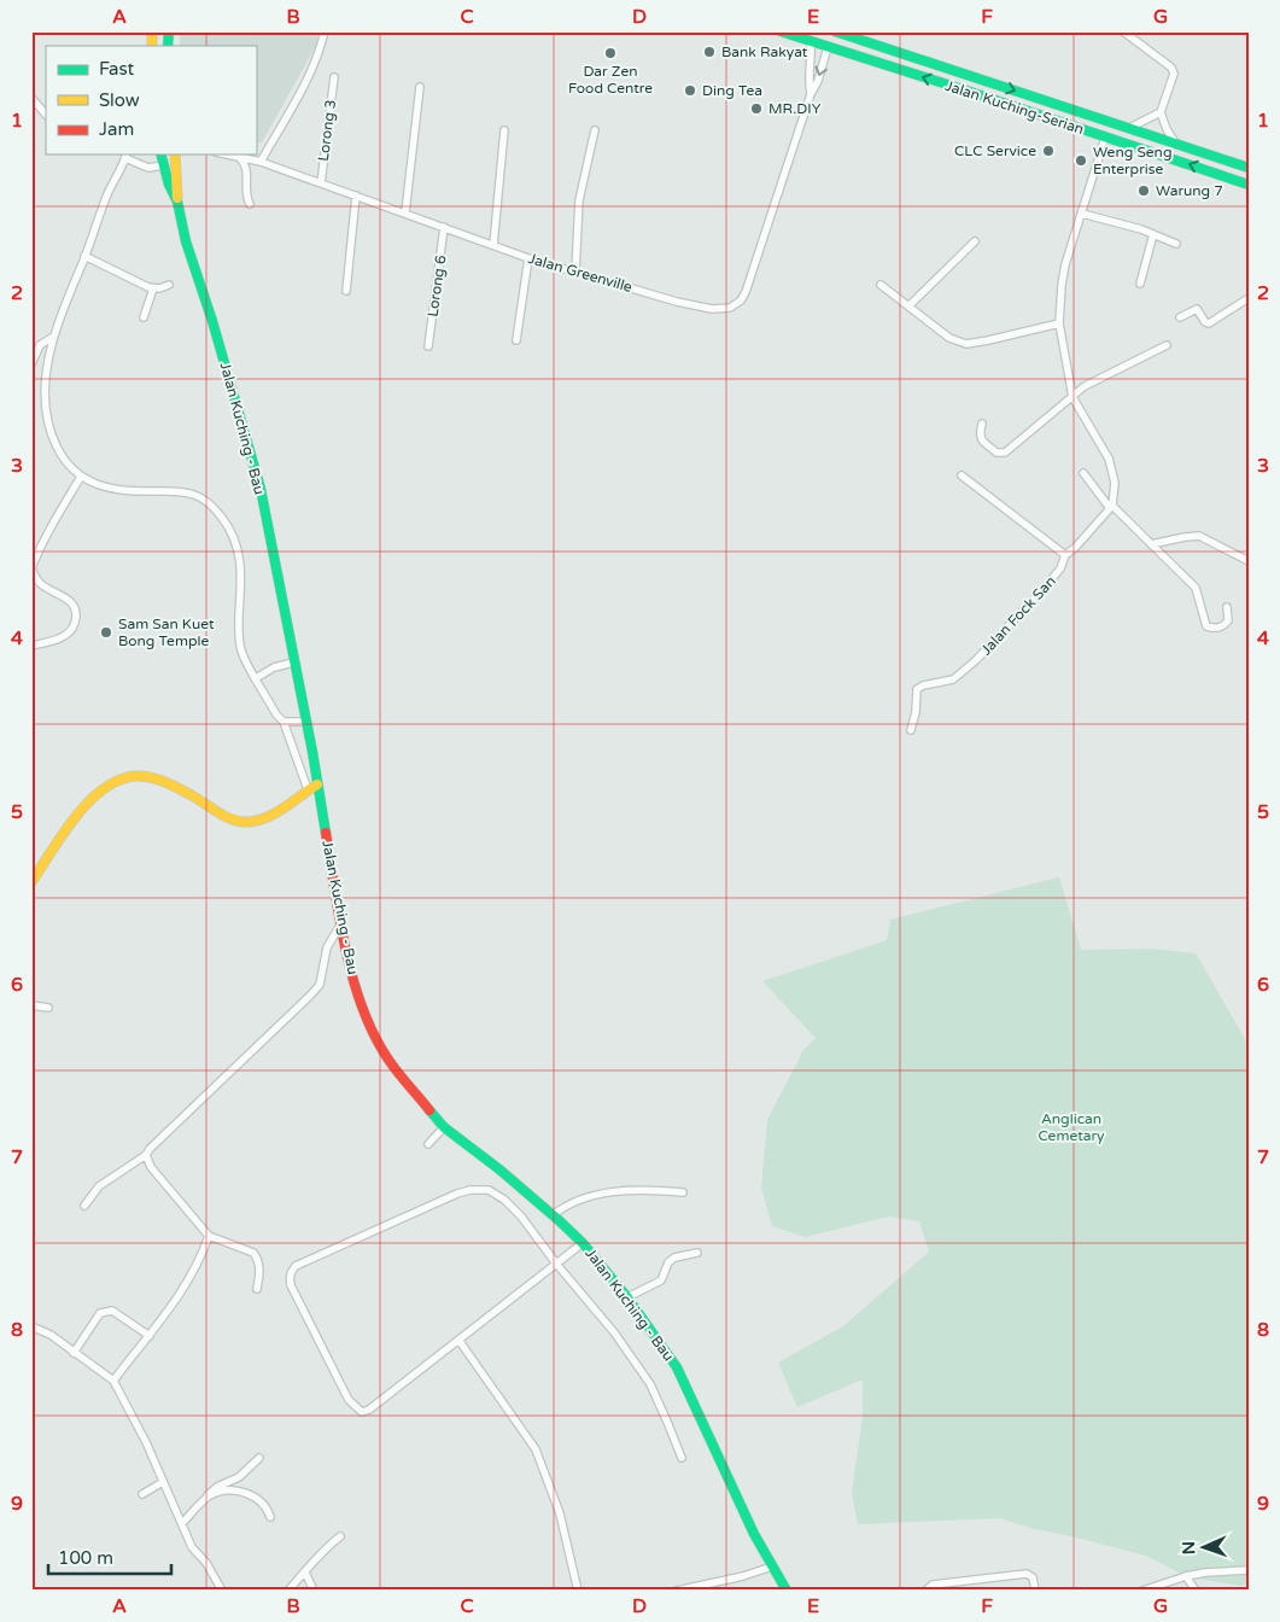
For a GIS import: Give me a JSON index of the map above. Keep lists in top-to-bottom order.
{
  "streets": {
    "main road": ["Jalan Kuching-Serian", "Jalan Kuching - Bau"],
    "street": [
      "Lorong 3",
      "Jalan Greenville",
      "Lorong 6",
      "Jalan Fock San"
    ]
  },
  "crossings": [
    ["Jalan Kuching-Serian", "Jalan Greenville"],
    ["Lorong 3", "Jalan Greenville"],
    ["Jalan Greenville", "Lorong 6"]
  ],
  "parks": ["Anglican Cemetary"],
  "places": [
    "Bank Rakyat",
    "Dar Zen Food Centre",
    "Ding Tea",
    "MR.DIY",
    "CLC Service",
    "Weng Seng Enterprise",
    "Warung 7",
    "Sam San Kuet Bong Temple"
  ],
  "legend": ["Fast", "Slow", "Jam"],
  "scale_bar": "100 m",
  "north": "left",
  "grid": {
    "columns": [
      "A",
      "B",
      "C",
      "D",
      "E",
      "F",
      "G"
    ],
    "rows": [
      "1",
      "2",
      "3",
      "4",
      "5",
      "6",
      "7",
      "8",
      "9"
    ]
  }
}
